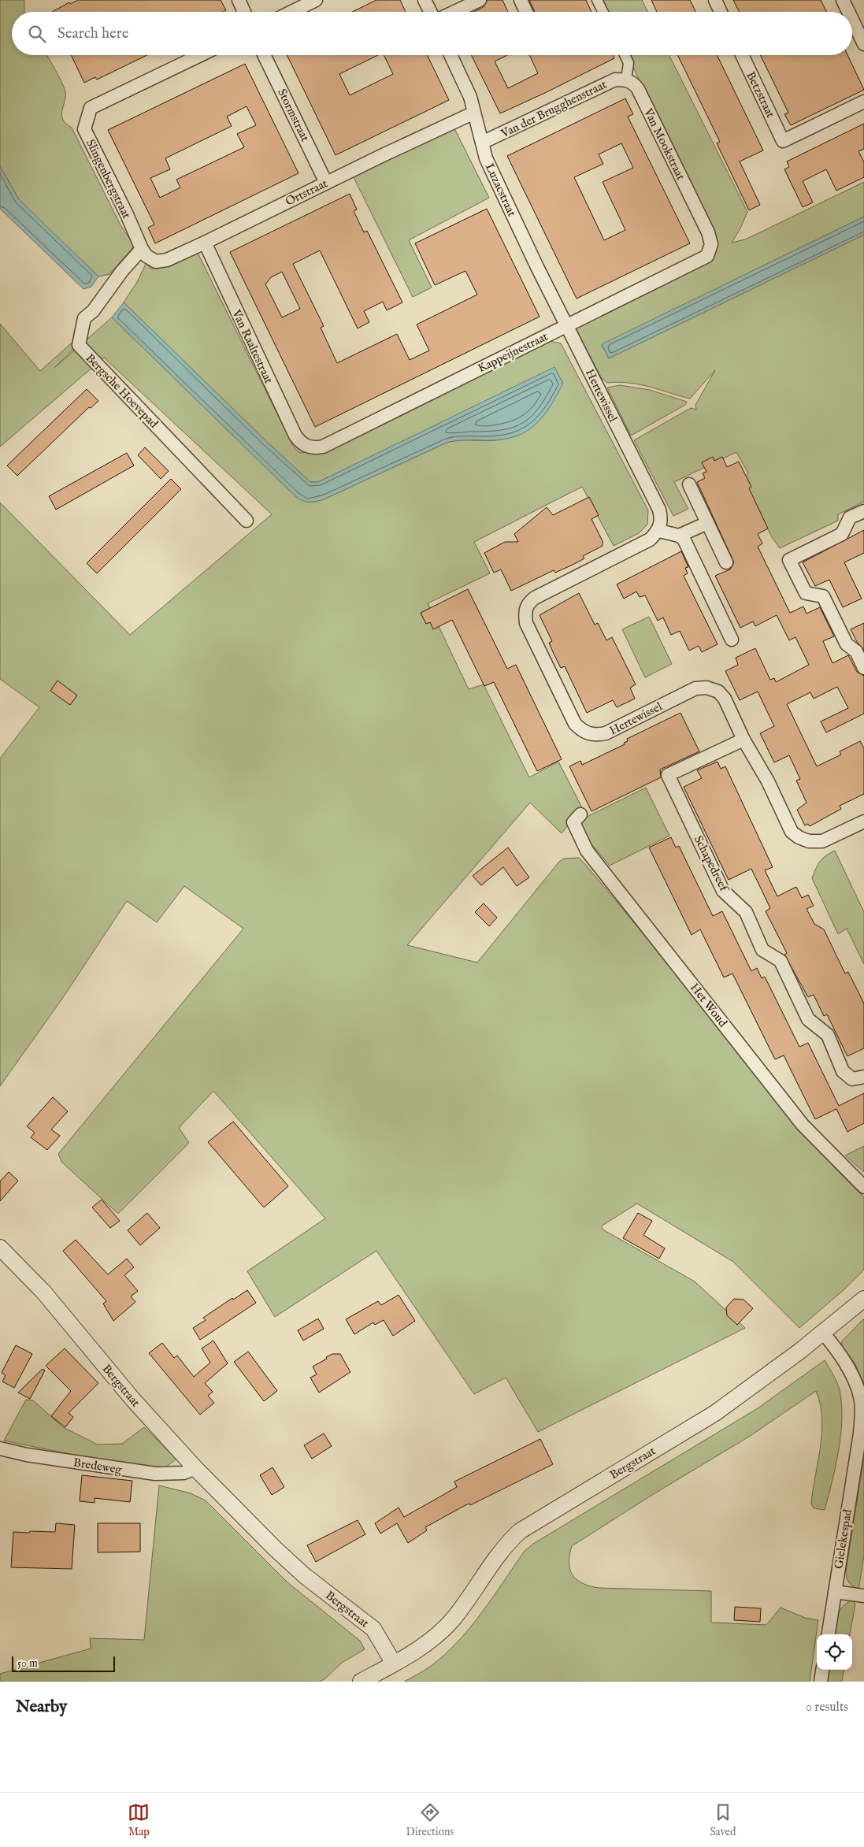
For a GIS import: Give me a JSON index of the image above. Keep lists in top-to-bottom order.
{
  "streets": {
    "street": [
      "Betzstraat",
      "Van der Brugghenstraat",
      "Stormstraat",
      "Van Mookstraat",
      "Slingenbergstraat",
      "Luzacstraat",
      "Ortstraat",
      "Van Raaltestraat",
      "Kappeijnestraat",
      "Bergsche Hoevepad",
      "Hertewissel",
      "Schapedreef",
      "Het Woud",
      "Bergstraat",
      "Bredeweg",
      "Gielekespad"
    ]
  },
  "crossings": [
    ["Van der Brugghenstraat", "Van Mookstraat"],
    ["Van der Brugghenstraat", "Luzacstraat"],
    ["Stormstraat", "Ortstraat"],
    ["Van Mookstraat", "Kappeijnestraat"],
    ["Slingenbergstraat", "Ortstraat"],
    ["Slingenbergstraat", "Bergsche Hoevepad"],
    ["Luzacstraat", "Ortstraat"],
    ["Luzacstraat", "Kappeijnestraat"],
    ["Luzacstraat", "Hertewissel"],
    ["Ortstraat", "Van Raaltestraat"],
    ["Ortstraat", "Bergsche Hoevepad"],
    ["Van Raaltestraat", "Kappeijnestraat"],
    ["Kappeijnestraat", "Hertewissel"],
    ["Hertewissel", "Schapedreef"],
    ["Bergstraat", "Bredeweg"],
    ["Bergstraat", "Gielekespad"]
  ],
  "scale_bar": "50 m",
  "page": {
    "search": "Search here",
    "scale": "50 m",
    "heading": ["Nearby", "0 results"],
    "nav": ["Map", "Directions", "Saved"]
  }
}
